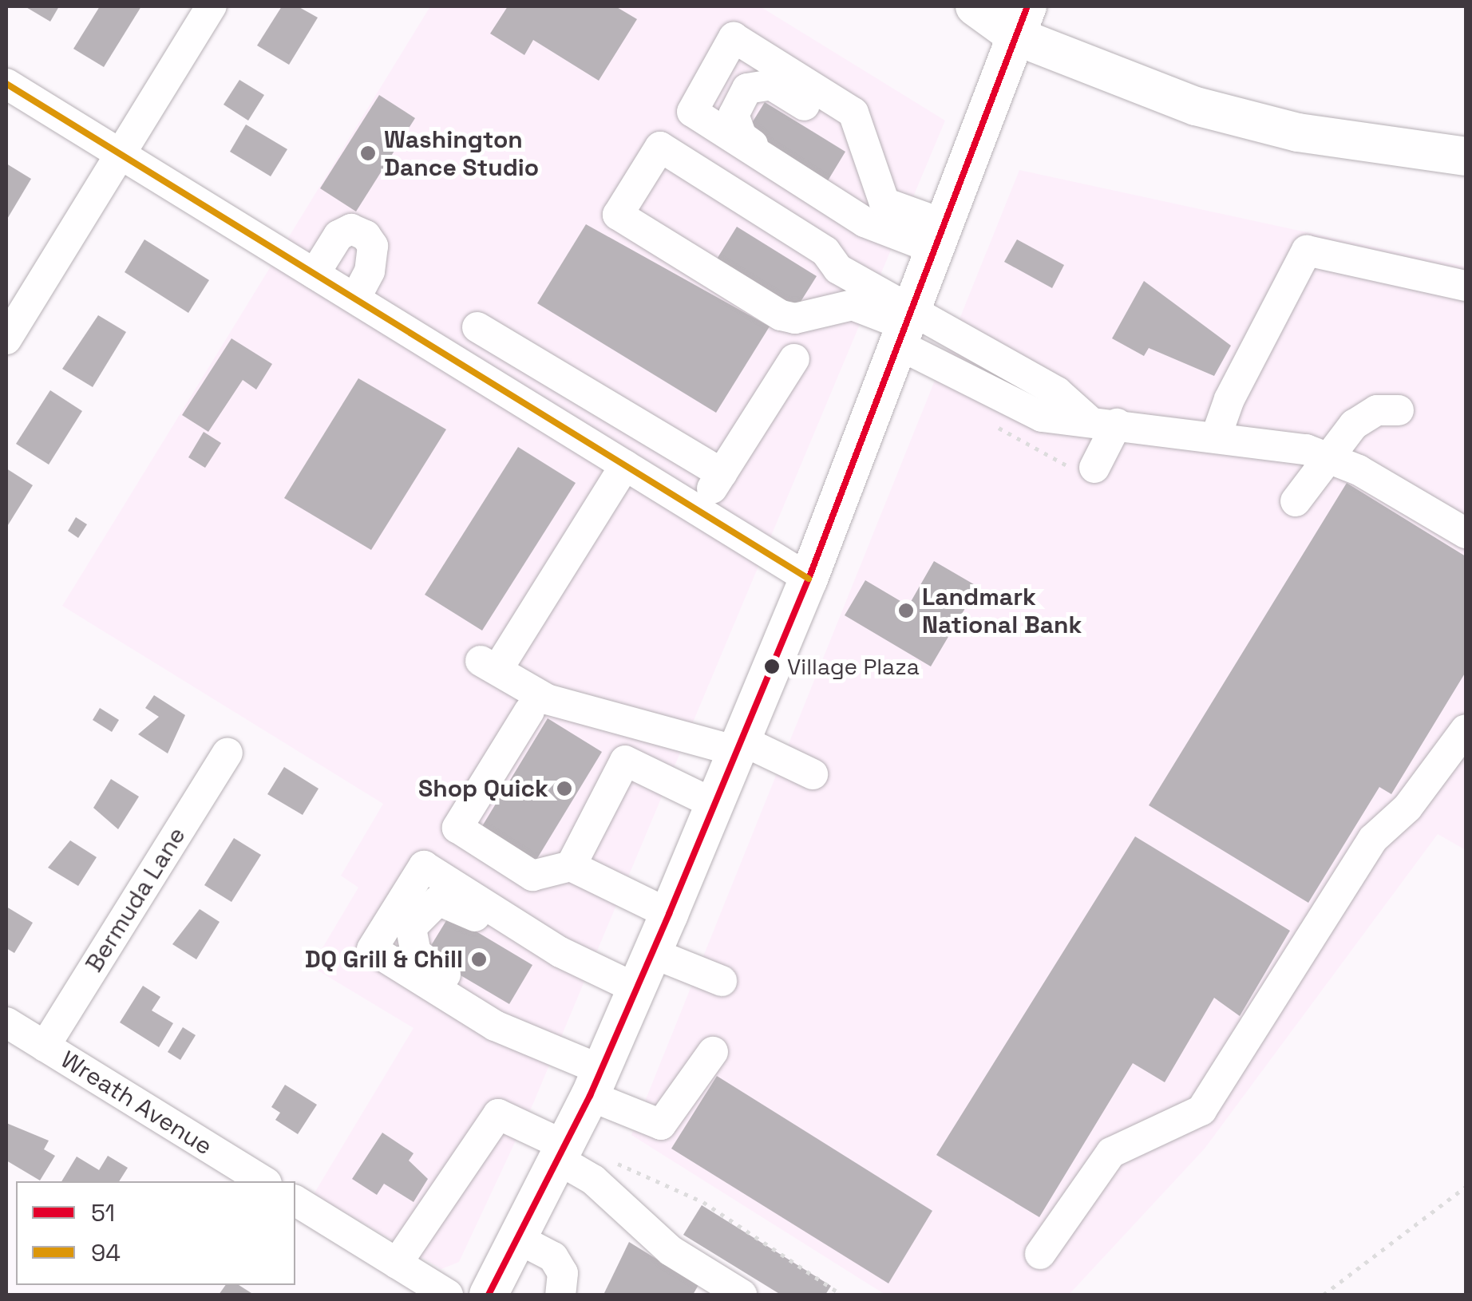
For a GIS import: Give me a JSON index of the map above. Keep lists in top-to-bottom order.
{
  "streets": {
    "street": ["Bermuda Lane", "Wreath Avenue"]
  },
  "crossings": [
    ["Bermuda Lane", "Wreath Avenue"]
  ],
  "places": [
    "Washington Dance Studio",
    "Landmark National Bank",
    "Village Plaza",
    "Shop Quick",
    "DQ Grill & Chill"
  ],
  "lines": ["transit line 51", "transit line 94"],
  "legend": ["51", "94"]
}
